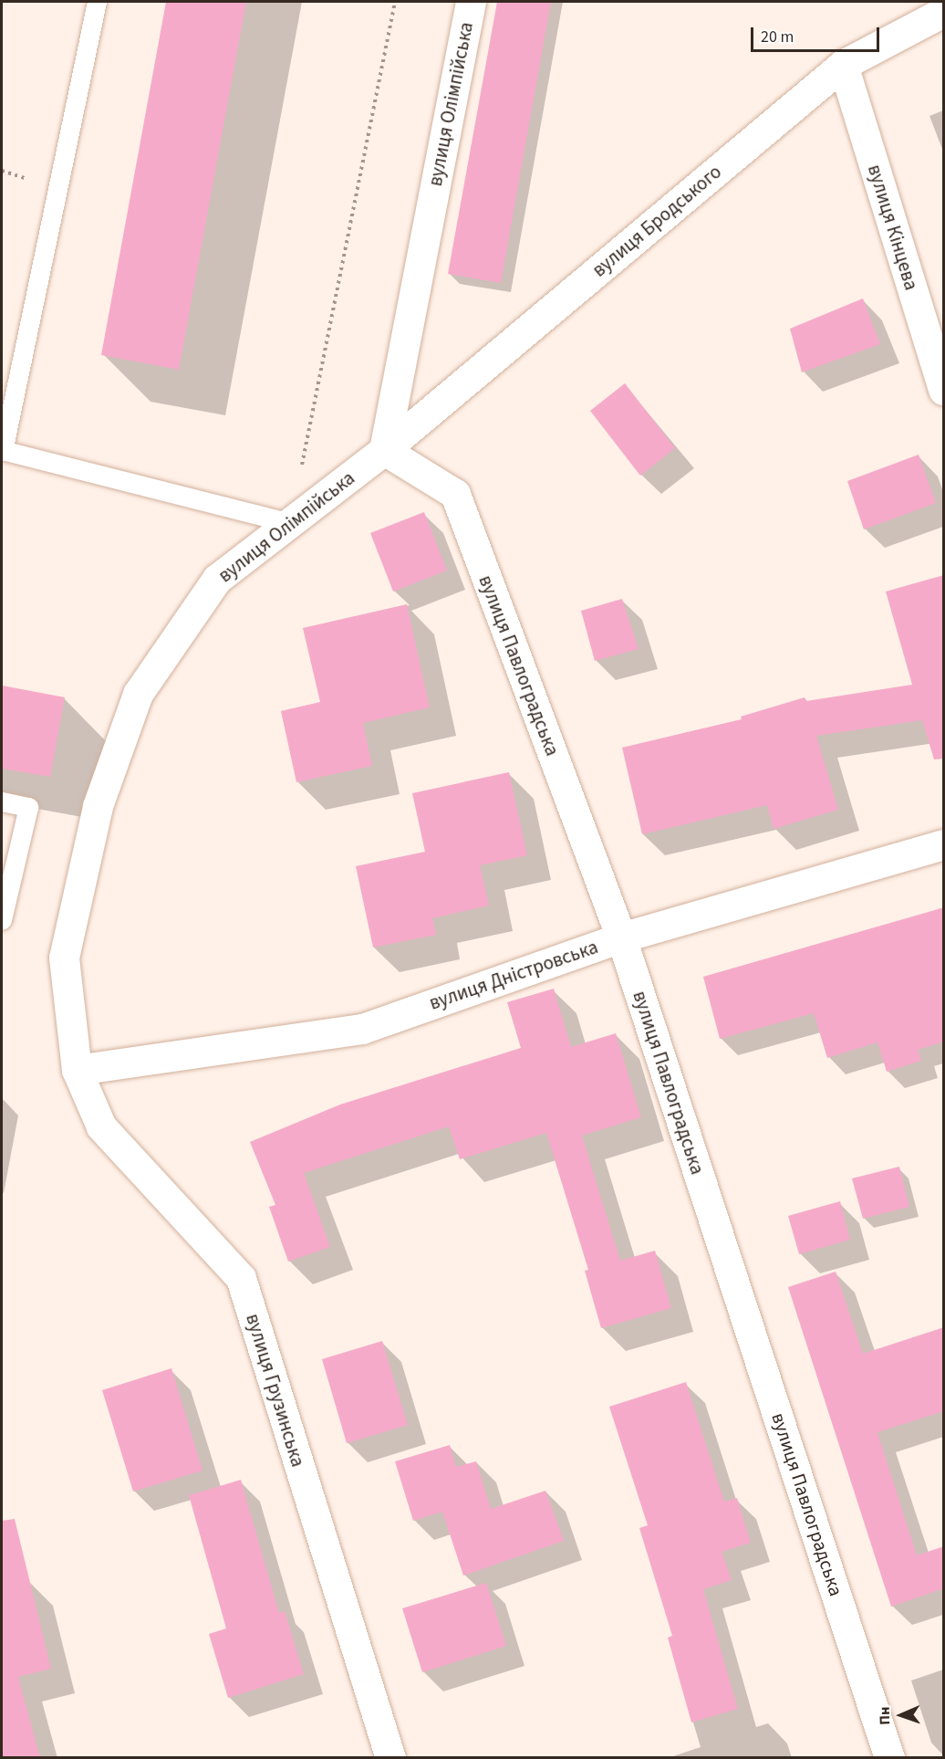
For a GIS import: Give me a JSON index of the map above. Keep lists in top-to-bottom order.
{
  "streets": {
    "street": [
      "вулиця Олімпійська",
      "вулиця Бродського",
      "вулиця Кінцева",
      "вулиця Павлоградська",
      "вулиця Дністровська",
      "вулиця Грузинська"
    ]
  },
  "crossings": [
    ["вулиця Олімпійська", "вулиця Бродського"],
    ["вулиця Олімпійська", "вулиця Павлоградська"],
    ["вулиця Олімпійська", "вулиця Дністровська"],
    ["вулиця Олімпійська", "вулиця Грузинська"],
    ["вулиця Бродського", "вулиця Кінцева"],
    ["вулиця Бродського", "вулиця Павлоградська"],
    ["вулиця Павлоградська", "вулиця Дністровська"],
    ["вулиця Дністровська", "вулиця Грузинська"]
  ],
  "scale_bar": "20 m",
  "north": "left"
}
